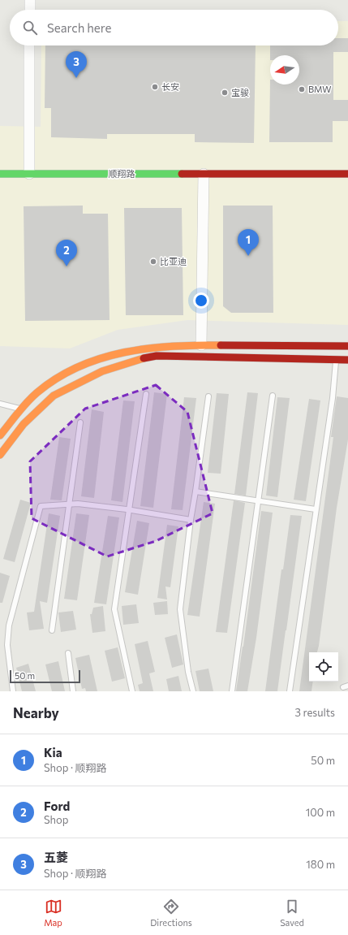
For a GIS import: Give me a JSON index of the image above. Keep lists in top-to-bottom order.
{
  "streets": {
    "street": ["顺翔路"]
  },
  "places": [
    "长安",
    "BMW",
    "宝骏",
    "比亚迪"
  ],
  "scale_bar": "50 m",
  "north": "left",
  "page": {
    "search": "Search here",
    "pins": ["3", "1", "2"],
    "scale": "50 m",
    "heading": ["Nearby", "3 results"],
    "list": [
      {
        "mark": "1",
        "name": "Kia",
        "note": "Shop · 顺翔路",
        "value": "50 m"
      },
      {
        "mark": "2",
        "name": "Ford",
        "note": "Shop",
        "value": "100 m"
      },
      {
        "mark": "3",
        "name": "五菱",
        "note": "Shop · 顺翔路",
        "value": "180 m"
      }
    ],
    "nav": ["Map", "Directions", "Saved"]
  }
}
